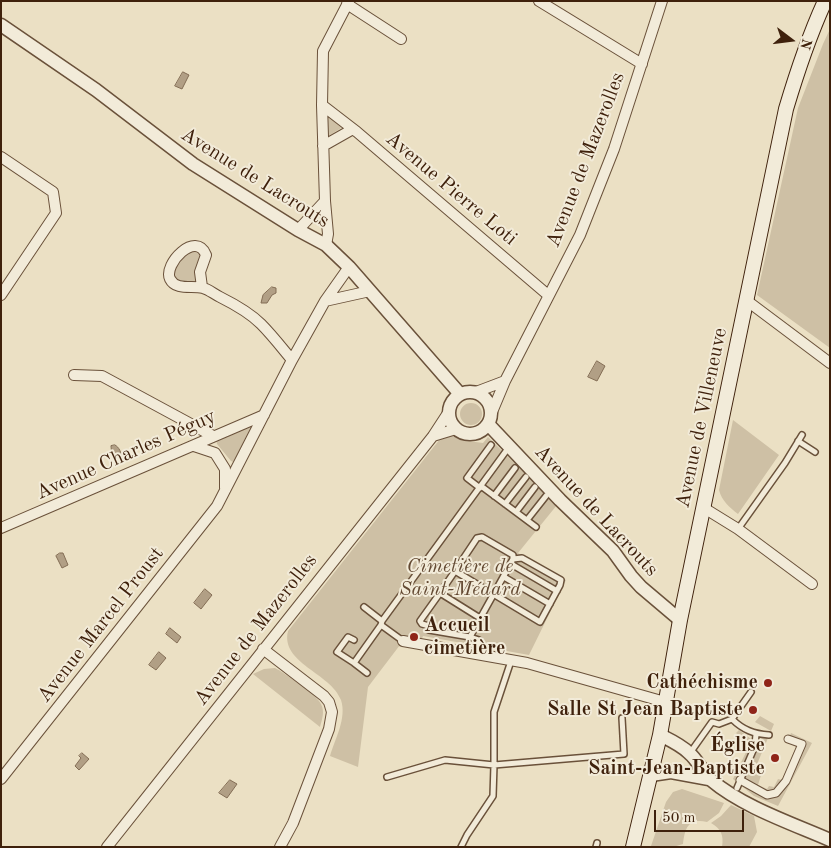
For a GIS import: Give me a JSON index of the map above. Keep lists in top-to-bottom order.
{
  "streets": {
    "main road": ["Avenue de Villeneuve"],
    "street": [
      "Avenue de Mazerolles",
      "Avenue de Lacrouts",
      "Avenue Pierre Loti",
      "Avenue Charles Péguy",
      "Avenue Marcel Proust"
    ]
  },
  "crossings": [
    ["Avenue de Mazerolles", "Avenue de Lacrouts"],
    ["Avenue de Mazerolles", "Avenue Pierre Loti"],
    ["Avenue de Lacrouts", "Avenue de Villeneuve"],
    ["Avenue de Lacrouts", "Avenue Marcel Proust"],
    ["Avenue Charles Péguy", "Avenue Marcel Proust"]
  ],
  "parks": ["Cimetière de Saint-Médard"],
  "places": [
    "Accueil cimetière",
    "Cathéchisme",
    "Salle St Jean Baptiste",
    "Église Saint-Jean-Baptiste"
  ],
  "scale_bar": "50 m",
  "north": "right"
}
